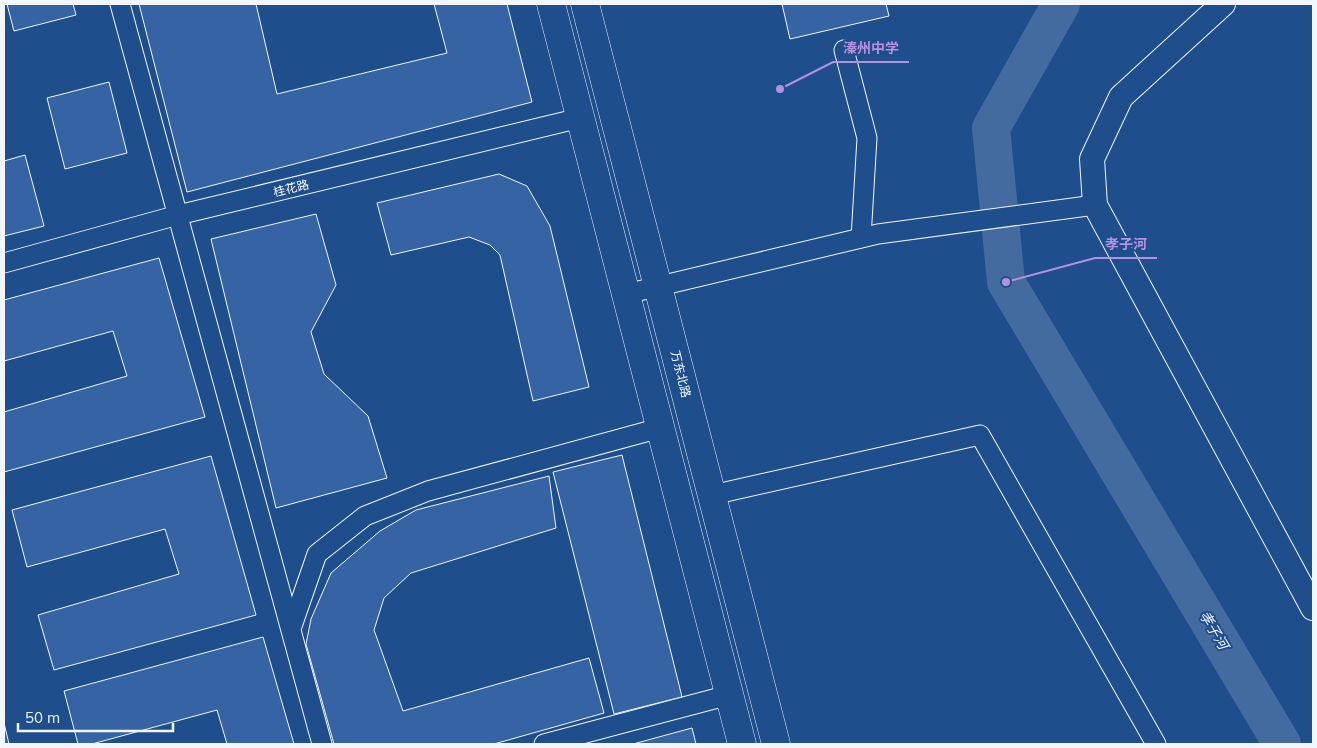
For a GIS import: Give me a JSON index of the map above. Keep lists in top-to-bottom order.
{
  "streets": {
    "main road": ["万东北路"],
    "street": ["桂花路"]
  },
  "water": ["孝子河"],
  "places": ["溱州中学", "孝子河"],
  "scale_bar": "50 m"
}
